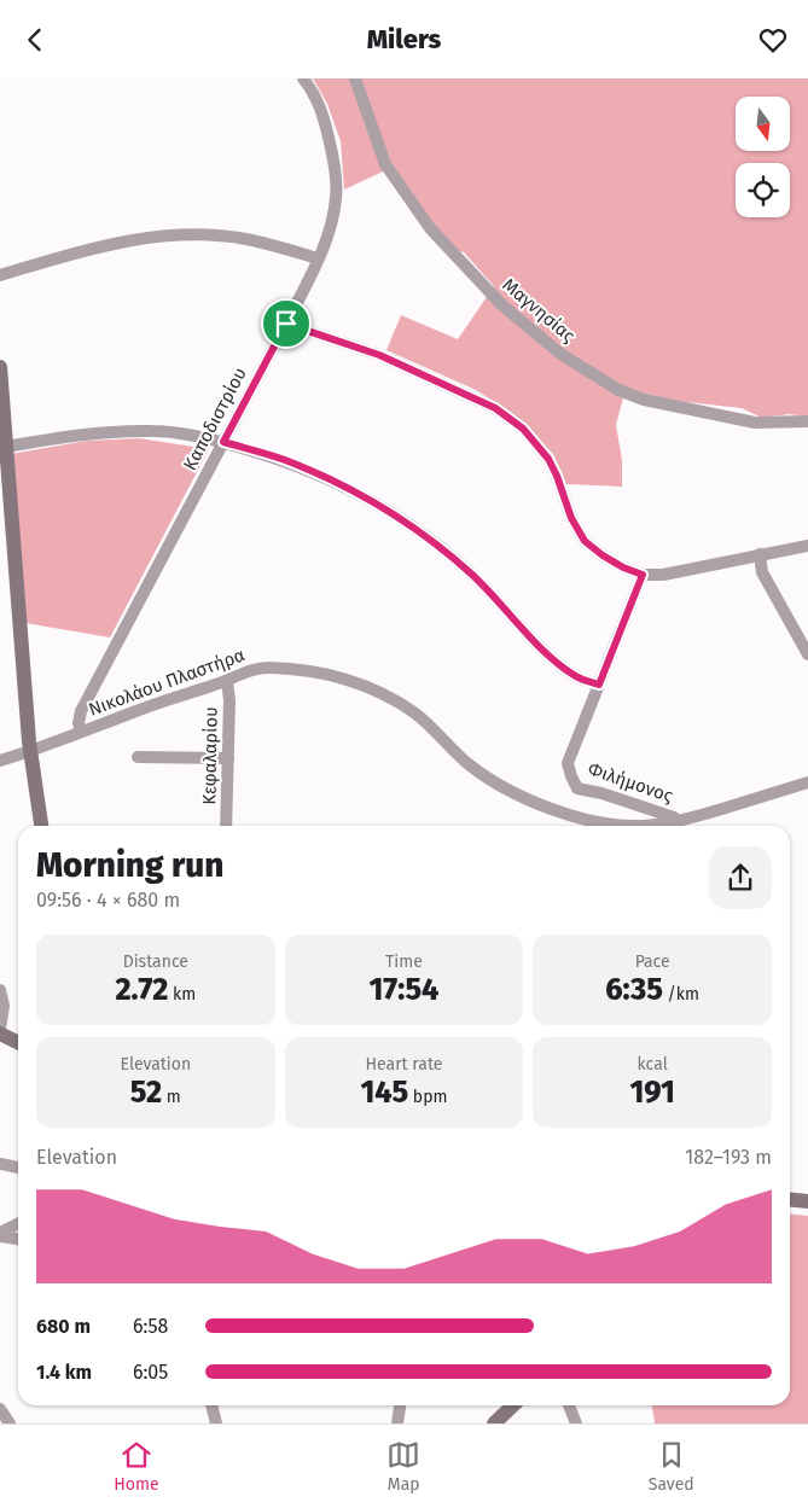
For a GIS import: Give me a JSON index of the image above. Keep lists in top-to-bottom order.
{
  "streets": {
    "street": [
      "Μαγνησίας",
      "Καποδιστρίου",
      "Νικολάου Πλαστήρα",
      "Κεφαλαρίου",
      "Φιλήμονος"
    ]
  },
  "crossings": [
    ["Καποδιστρίου", "Νικολάου Πλαστήρα"],
    ["Νικολάου Πλαστήρα", "Κεφαλαρίου"],
    ["Νικολάου Πλαστήρα", "Φιλήμονος"]
  ],
  "north": "bottom",
  "page": {
    "header": "Milers",
    "heading": ["Morning run", "09:56 · 4 × 680 m"],
    "stats": [
      ["Distance", "2.72 km"],
      ["Time", "17:54"],
      ["Pace", "6:35 /km"],
      ["Elevation", "52 m"],
      ["Heart rate", "145 bpm"],
      ["kcal", "191"]
    ],
    "chart": ["Elevation", "182–193 m"],
    "list": [
      {
        "name": "680 m",
        "note": "6:58"
      },
      {
        "name": "1.4 km",
        "note": "6:05"
      }
    ],
    "tabs": ["Home", "Map", "Saved"]
  }
}
